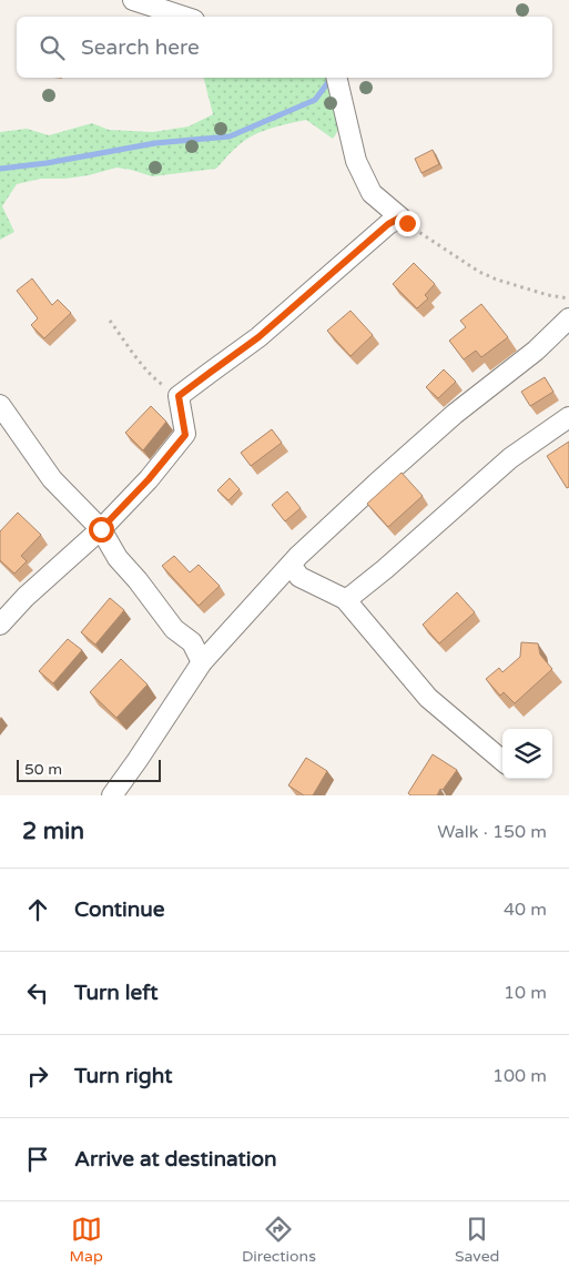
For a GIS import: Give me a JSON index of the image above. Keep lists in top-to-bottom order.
{
  "scale_bar": "50 m",
  "page": {
    "search": "Search here",
    "scale": "50 m",
    "heading": ["2 min", "Walk · 150 m"],
    "list": [
      ["Continue", "40 m"],
      ["Turn left", "10 m"],
      ["Turn right", "100 m"],
      "Arrive at destination"
    ],
    "nav": ["Map", "Directions", "Saved"]
  }
}
